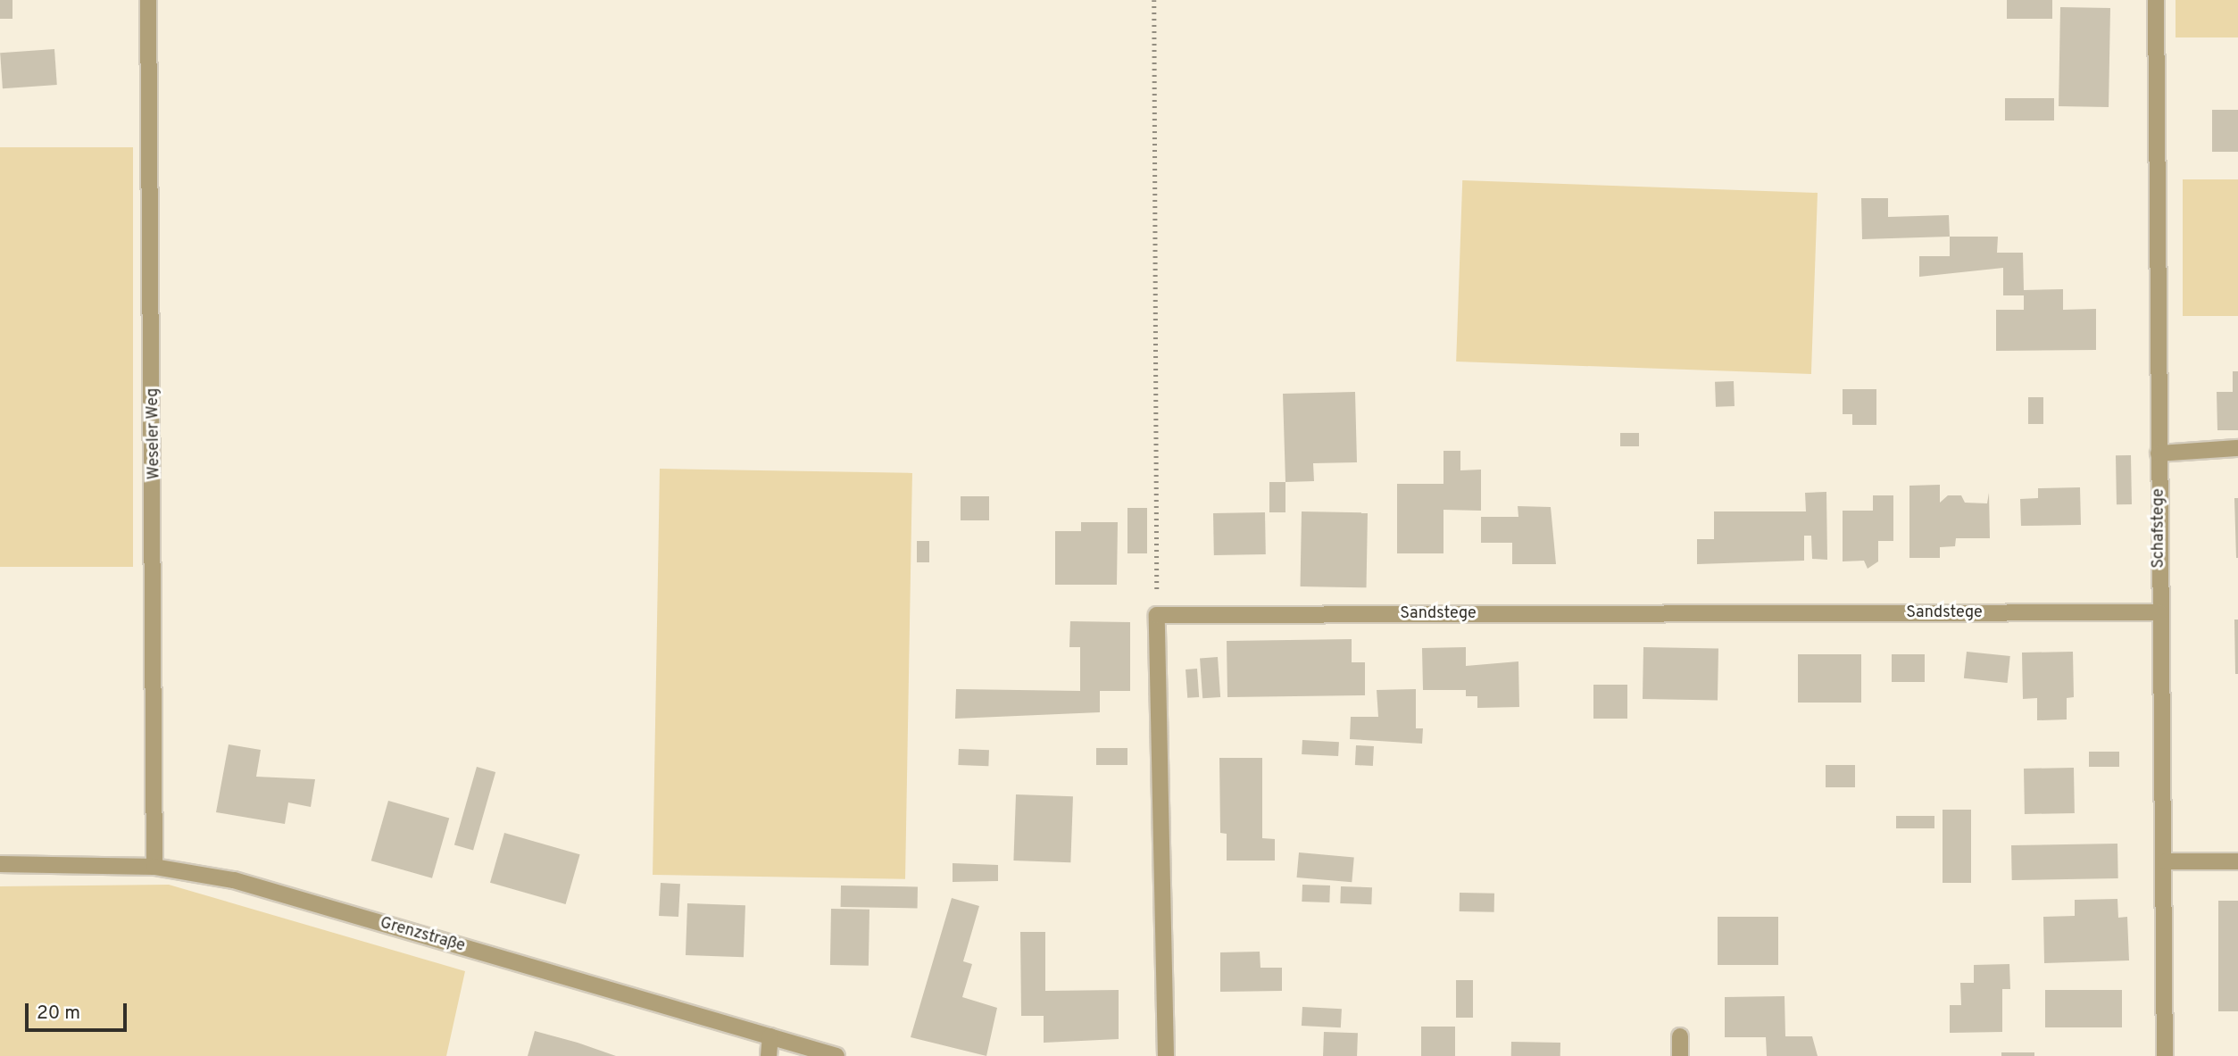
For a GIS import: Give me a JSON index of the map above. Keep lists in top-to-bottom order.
{
  "streets": {
    "street": [
      "Weseler Weg",
      "Schafstege",
      "Sandstege",
      "Grenzstraße"
    ]
  },
  "crossings": [
    ["Weseler Weg", "Grenzstraße"],
    ["Schafstege", "Sandstege"]
  ],
  "scale_bar": "20 m"
}
